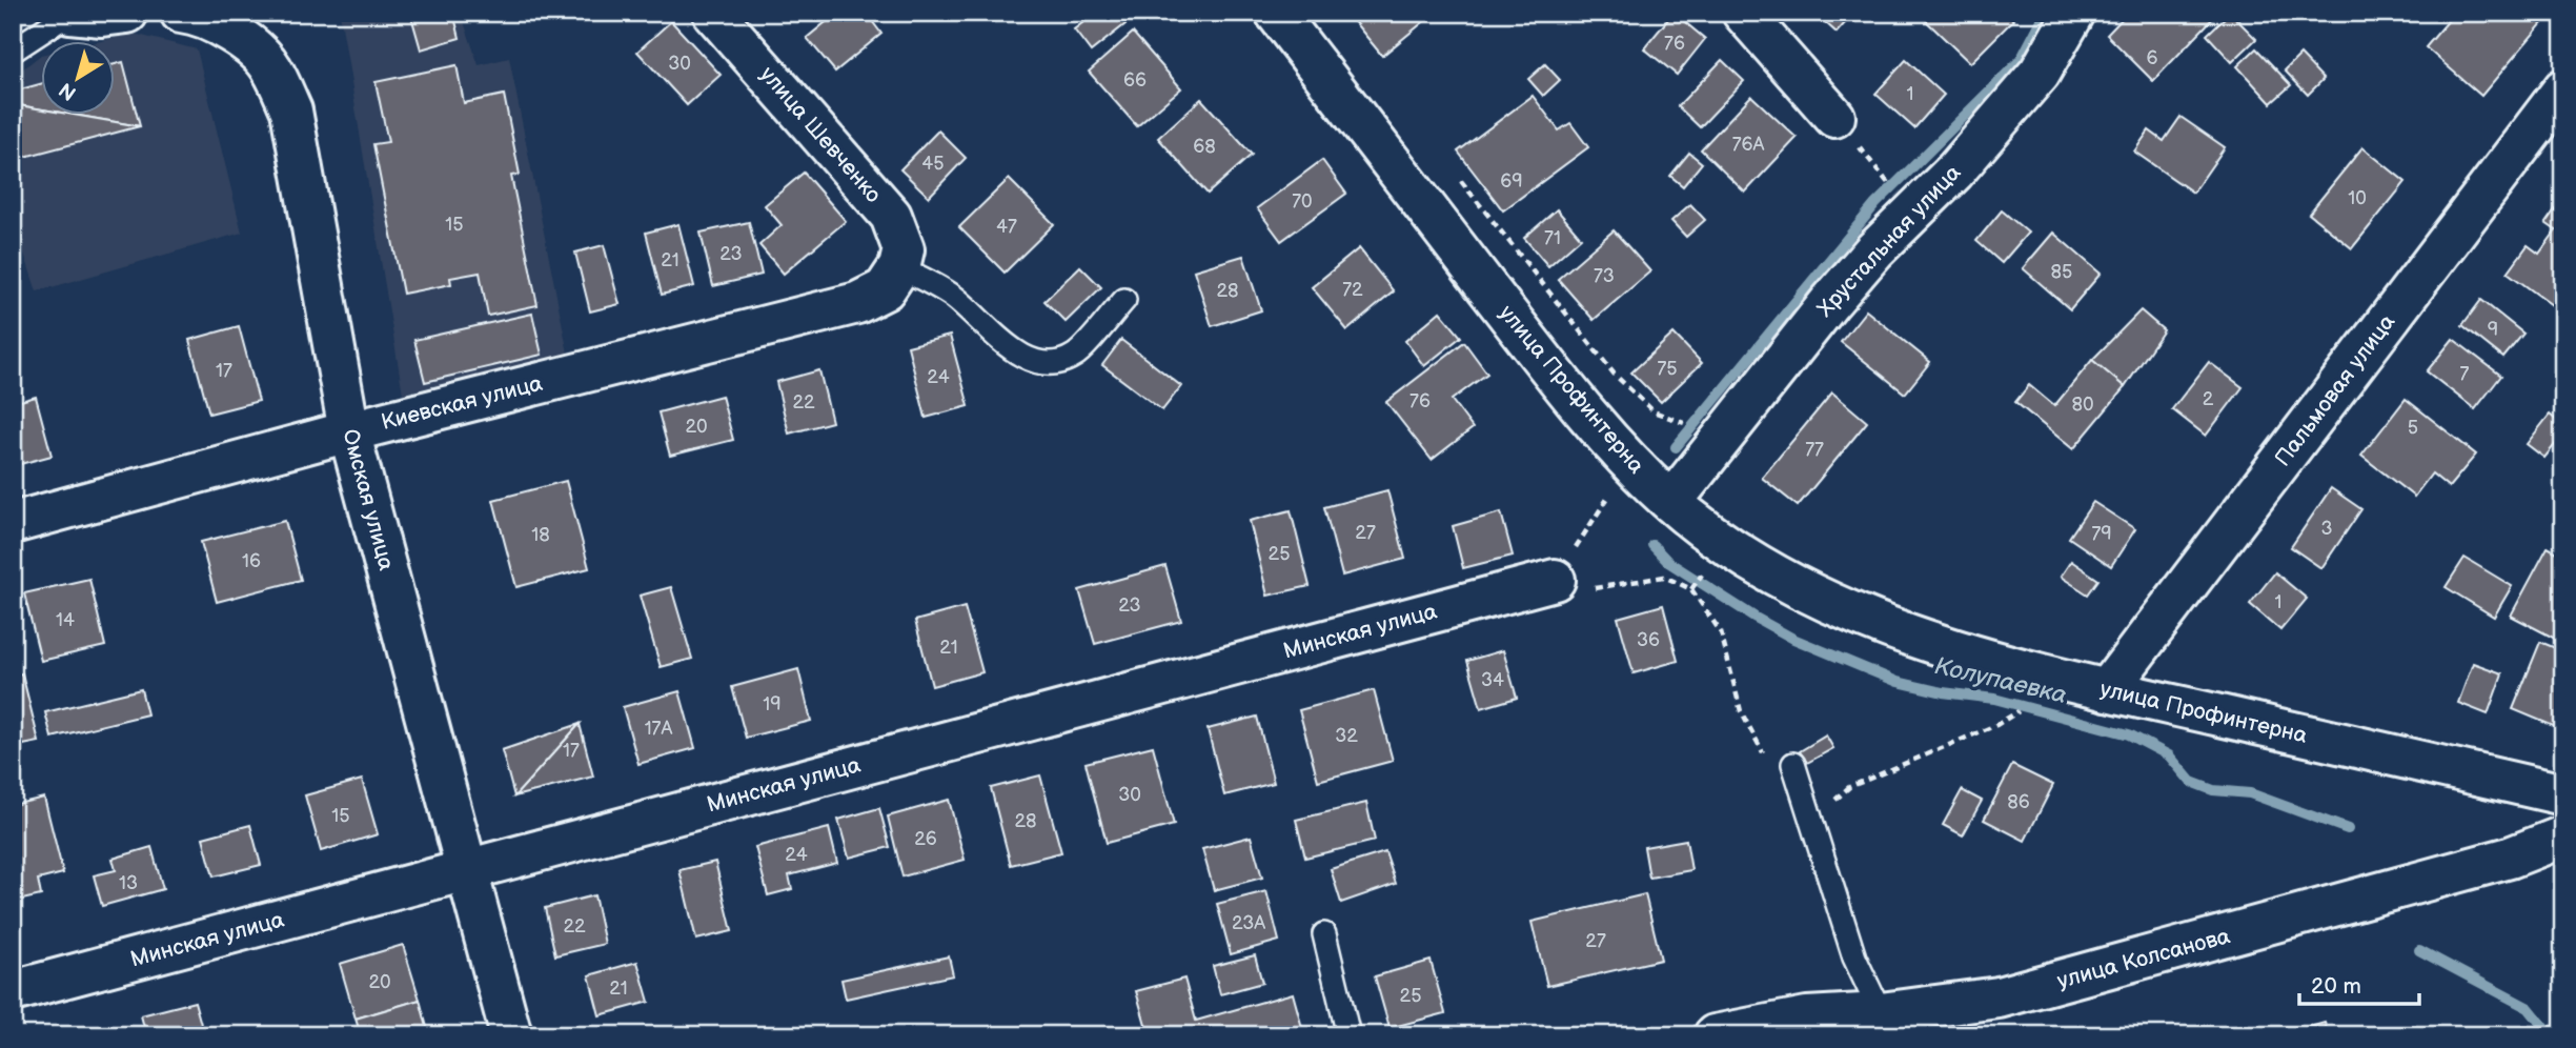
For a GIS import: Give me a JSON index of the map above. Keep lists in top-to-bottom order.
{
  "streets": {
    "street": [
      "улица Шевченко",
      "Хрустальная улица",
      "улица Профинтерна",
      "Пальмовая улица",
      "Киевская улица",
      "Омская улица",
      "Минская улица",
      "улица Колсанова"
    ]
  },
  "crossings": [
    ["улица Шевченко", "Киевская улица"],
    ["Хрустальная улица", "улица Профинтерна"],
    ["улица Профинтерна", "Пальмовая улица"],
    ["Киевская улица", "Омская улица"],
    ["Омская улица", "Минская улица"]
  ],
  "water": ["Колупаевка"],
  "house_numbers": [
    "76",
    "6",
    "30",
    "66",
    "1",
    "76А",
    "68",
    "45",
    "69",
    "10",
    "70",
    "15",
    "47",
    "71",
    "23",
    "21",
    "85",
    "73",
    "72",
    "28",
    "9",
    "75",
    "17",
    "7",
    "24",
    "2",
    "76",
    "22",
    "80",
    "20",
    "5",
    "77",
    "3",
    "27",
    "79",
    "18",
    "25",
    "16",
    "1",
    "23",
    "14",
    "36",
    "21",
    "34",
    "19",
    "17А",
    "32",
    "17",
    "30",
    "86",
    "15",
    "28",
    "26",
    "24",
    "13",
    "23А",
    "22",
    "27",
    "20",
    "21",
    "25"
  ],
  "scale_bar": "20 m",
  "north": "bottom left"
}
